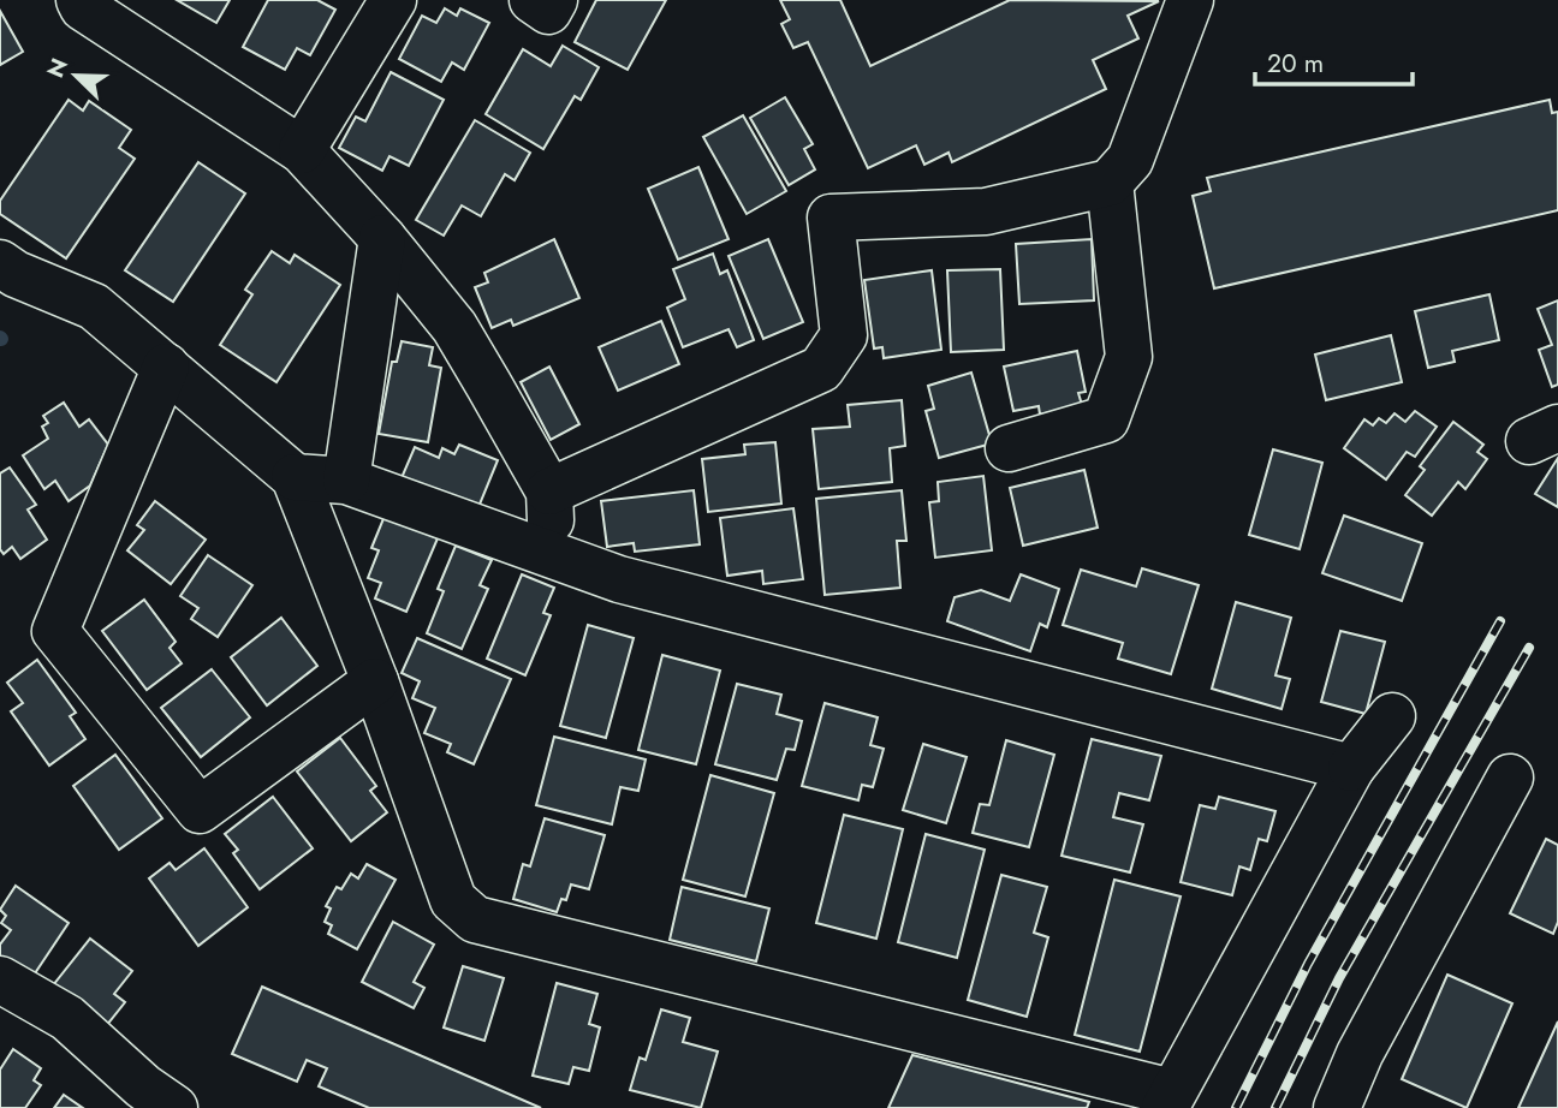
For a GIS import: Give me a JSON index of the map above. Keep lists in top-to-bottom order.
{
  "scale_bar": "20 m",
  "north": "top left"
}
